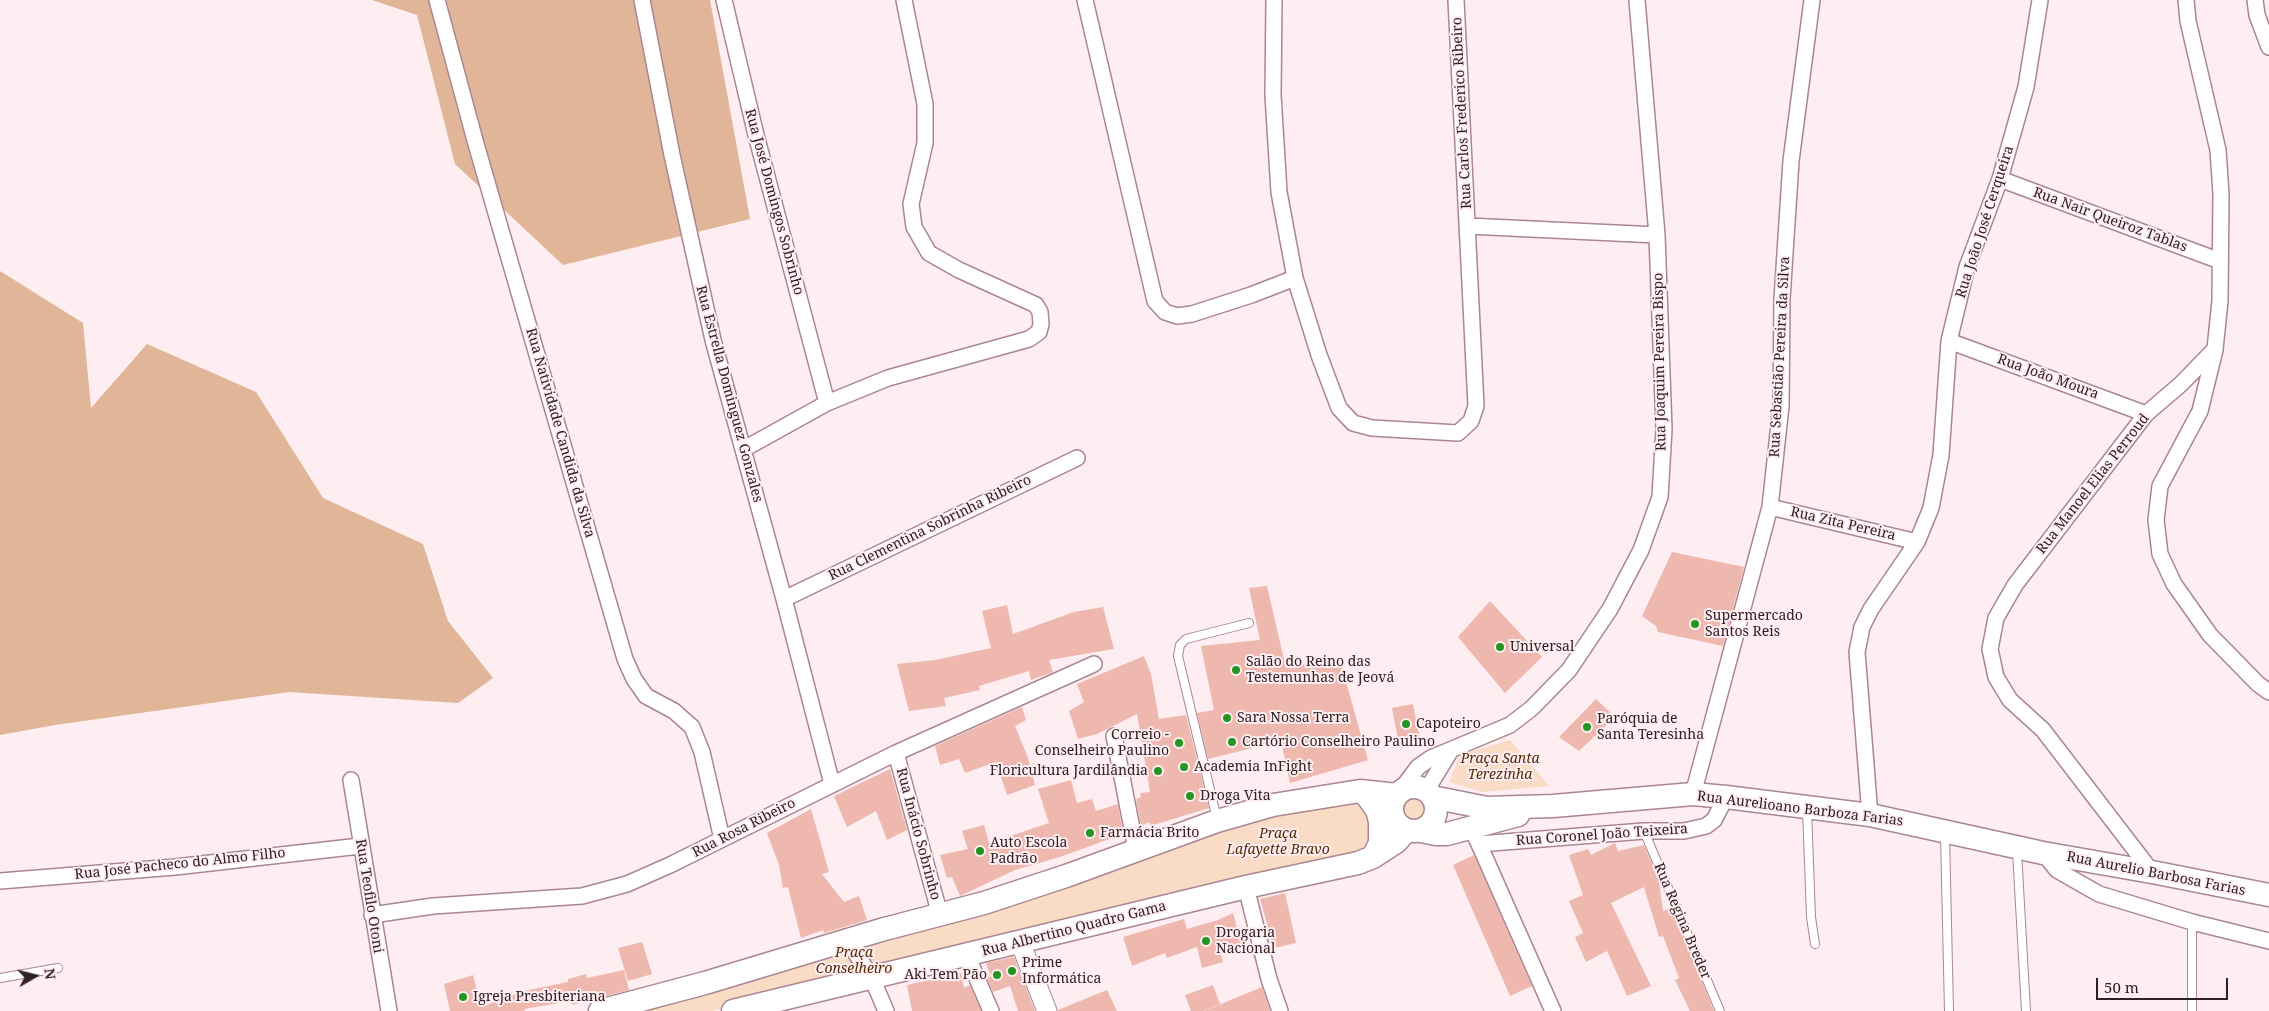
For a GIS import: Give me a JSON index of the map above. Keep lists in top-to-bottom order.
{
  "streets": {
    "main road": ["Rua Aurelioano Barboza Farias", "Rua Aurelio Barbosa Farias", "Rua Albertino Quadro Gama"],
    "street": [
      "Rua Carlos Frederico Ribeiro",
      "Rua José Domingos Sobrinho",
      "Rua Nair Queiroz Tablas",
      "Rua João José Cerqueira",
      "Rua Sebastião Pereira da Silva",
      "Rua Joaquim Pereira Bispo",
      "Rua João Moura",
      "Rua Estrella Dominguez Gonzales",
      "Rua Natividade Candida da Silva",
      "Rua Manoel Elias Perroud",
      "Rua Zita Pereira",
      "Rua Clementina Sobrinha Ribeiro",
      "Rua Rosa Ribeiro",
      "Rua Inácio Sobrinho",
      "Rua Coronel João Teixeira",
      "Rua José Pacheco do Almo Filho",
      "Rua Teofilo Otoni"
    ],
    "lane": ["Rua Regina Breder"]
  },
  "crossings": [
    ["Rua Carlos Frederico Ribeiro", "Rua Joaquim Pereira Bispo"],
    ["Rua Nair Queiroz Tablas", "Rua João José Cerqueira"],
    ["Rua João José Cerqueira", "Rua João Moura"],
    ["Rua João José Cerqueira", "Rua Zita Pereira"],
    ["Rua João José Cerqueira", "Rua Aurelioano Barboza Farias"],
    ["Rua Sebastião Pereira da Silva", "Rua Zita Pereira"],
    ["Rua Sebastião Pereira da Silva", "Rua Aurelioano Barboza Farias"],
    ["Rua Joaquim Pereira Bispo", "Rua Albertino Quadro Gama"],
    ["Rua João Moura", "Rua Manoel Elias Perroud"],
    ["Rua Estrella Dominguez Gonzales", "Rua Clementina Sobrinha Ribeiro"],
    ["Rua Estrella Dominguez Gonzales", "Rua Rosa Ribeiro"],
    ["Rua Natividade Candida da Silva", "Rua Rosa Ribeiro"],
    ["Rua Manoel Elias Perroud", "Rua Aurelio Barbosa Farias"],
    ["Rua Aurelioano Barboza Farias", "Rua Coronel João Teixeira"],
    ["Rua Aurelioano Barboza Farias", "Rua Aurelio Barbosa Farias"],
    ["Rua Rosa Ribeiro", "Rua Inácio Sobrinho"],
    ["Rua Rosa Ribeiro", "Rua Teofilo Otoni"],
    ["Rua Coronel João Teixeira", "Rua Regina Breder"],
    ["Rua José Pacheco do Almo Filho", "Rua Teofilo Otoni"]
  ],
  "parks": ["Praça Santa Terezinha", "Praça Lafayette Bravo", "Praça Conselheiro"],
  "places": [
    "Supermercado Santos Reis",
    "Universal",
    "Salão do Reino das Testemunhas de Jeová",
    "Sara Nossa Terra",
    "Capoteiro",
    "Paróquia de Santa Teresinha",
    "Cartório Conselheiro Paulino",
    "Correio - Conselheiro Paulino",
    "Academia InFight",
    "Floricultura Jardilândia",
    "Droga Vita",
    "Farmácia Brito",
    "Auto Escola Padrão",
    "Drogaria Nacional",
    "Prime Informática",
    "Aki Tem Pão",
    "Igreja Presbiteriana"
  ],
  "scale_bar": "50 m",
  "north": "right"
}
